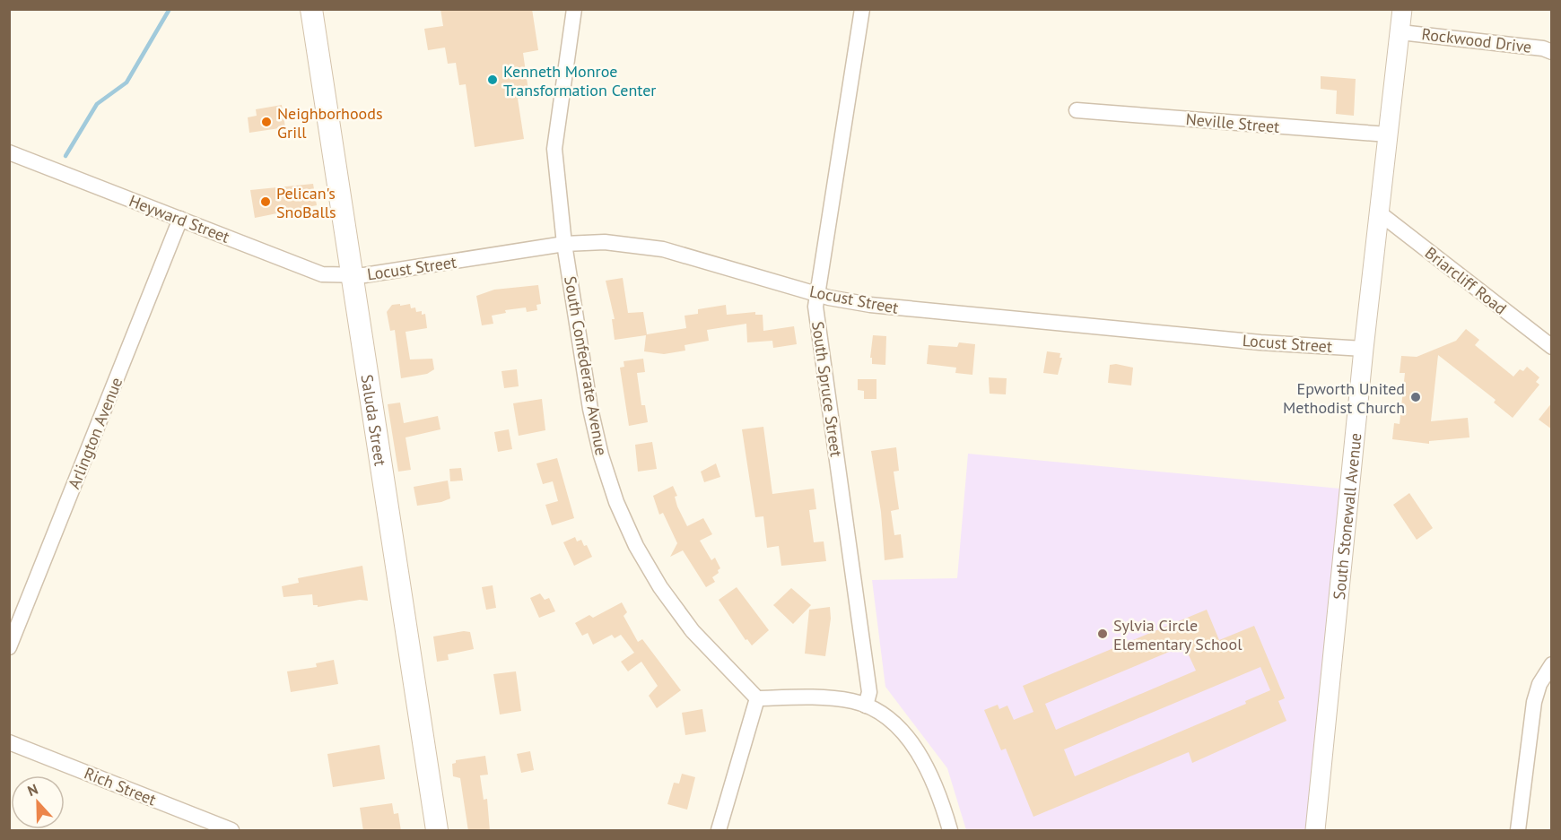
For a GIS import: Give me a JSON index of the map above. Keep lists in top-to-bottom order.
{
  "streets": {
    "main road": ["Saluda Street"],
    "street": [
      "Rockwood Drive",
      "Neville Street",
      "Heyward Street",
      "Locust Street",
      "Briarcliff Road",
      "South Confederate Avenue",
      "South Spruce Street",
      "Arlington Avenue",
      "South Stonewall Avenue",
      "Rich Street"
    ]
  },
  "crossings": [
    ["Rockwood Drive", "South Stonewall Avenue"],
    ["Neville Street", "South Stonewall Avenue"],
    ["Heyward Street", "Locust Street"],
    ["Heyward Street", "Saluda Street"],
    ["Heyward Street", "Arlington Avenue"],
    ["Locust Street", "South Confederate Avenue"],
    ["Locust Street", "South Spruce Street"],
    ["Locust Street", "Saluda Street"],
    ["Locust Street", "South Stonewall Avenue"],
    ["Briarcliff Road", "South Stonewall Avenue"]
  ],
  "places": [
    "Kenneth Monroe Transformation Center",
    "Neighborhoods Grill",
    "Pelican's SnoBalls",
    "Epworth United Methodist Church",
    "Sylvia Circle Elementary School"
  ],
  "north": "top"
}
